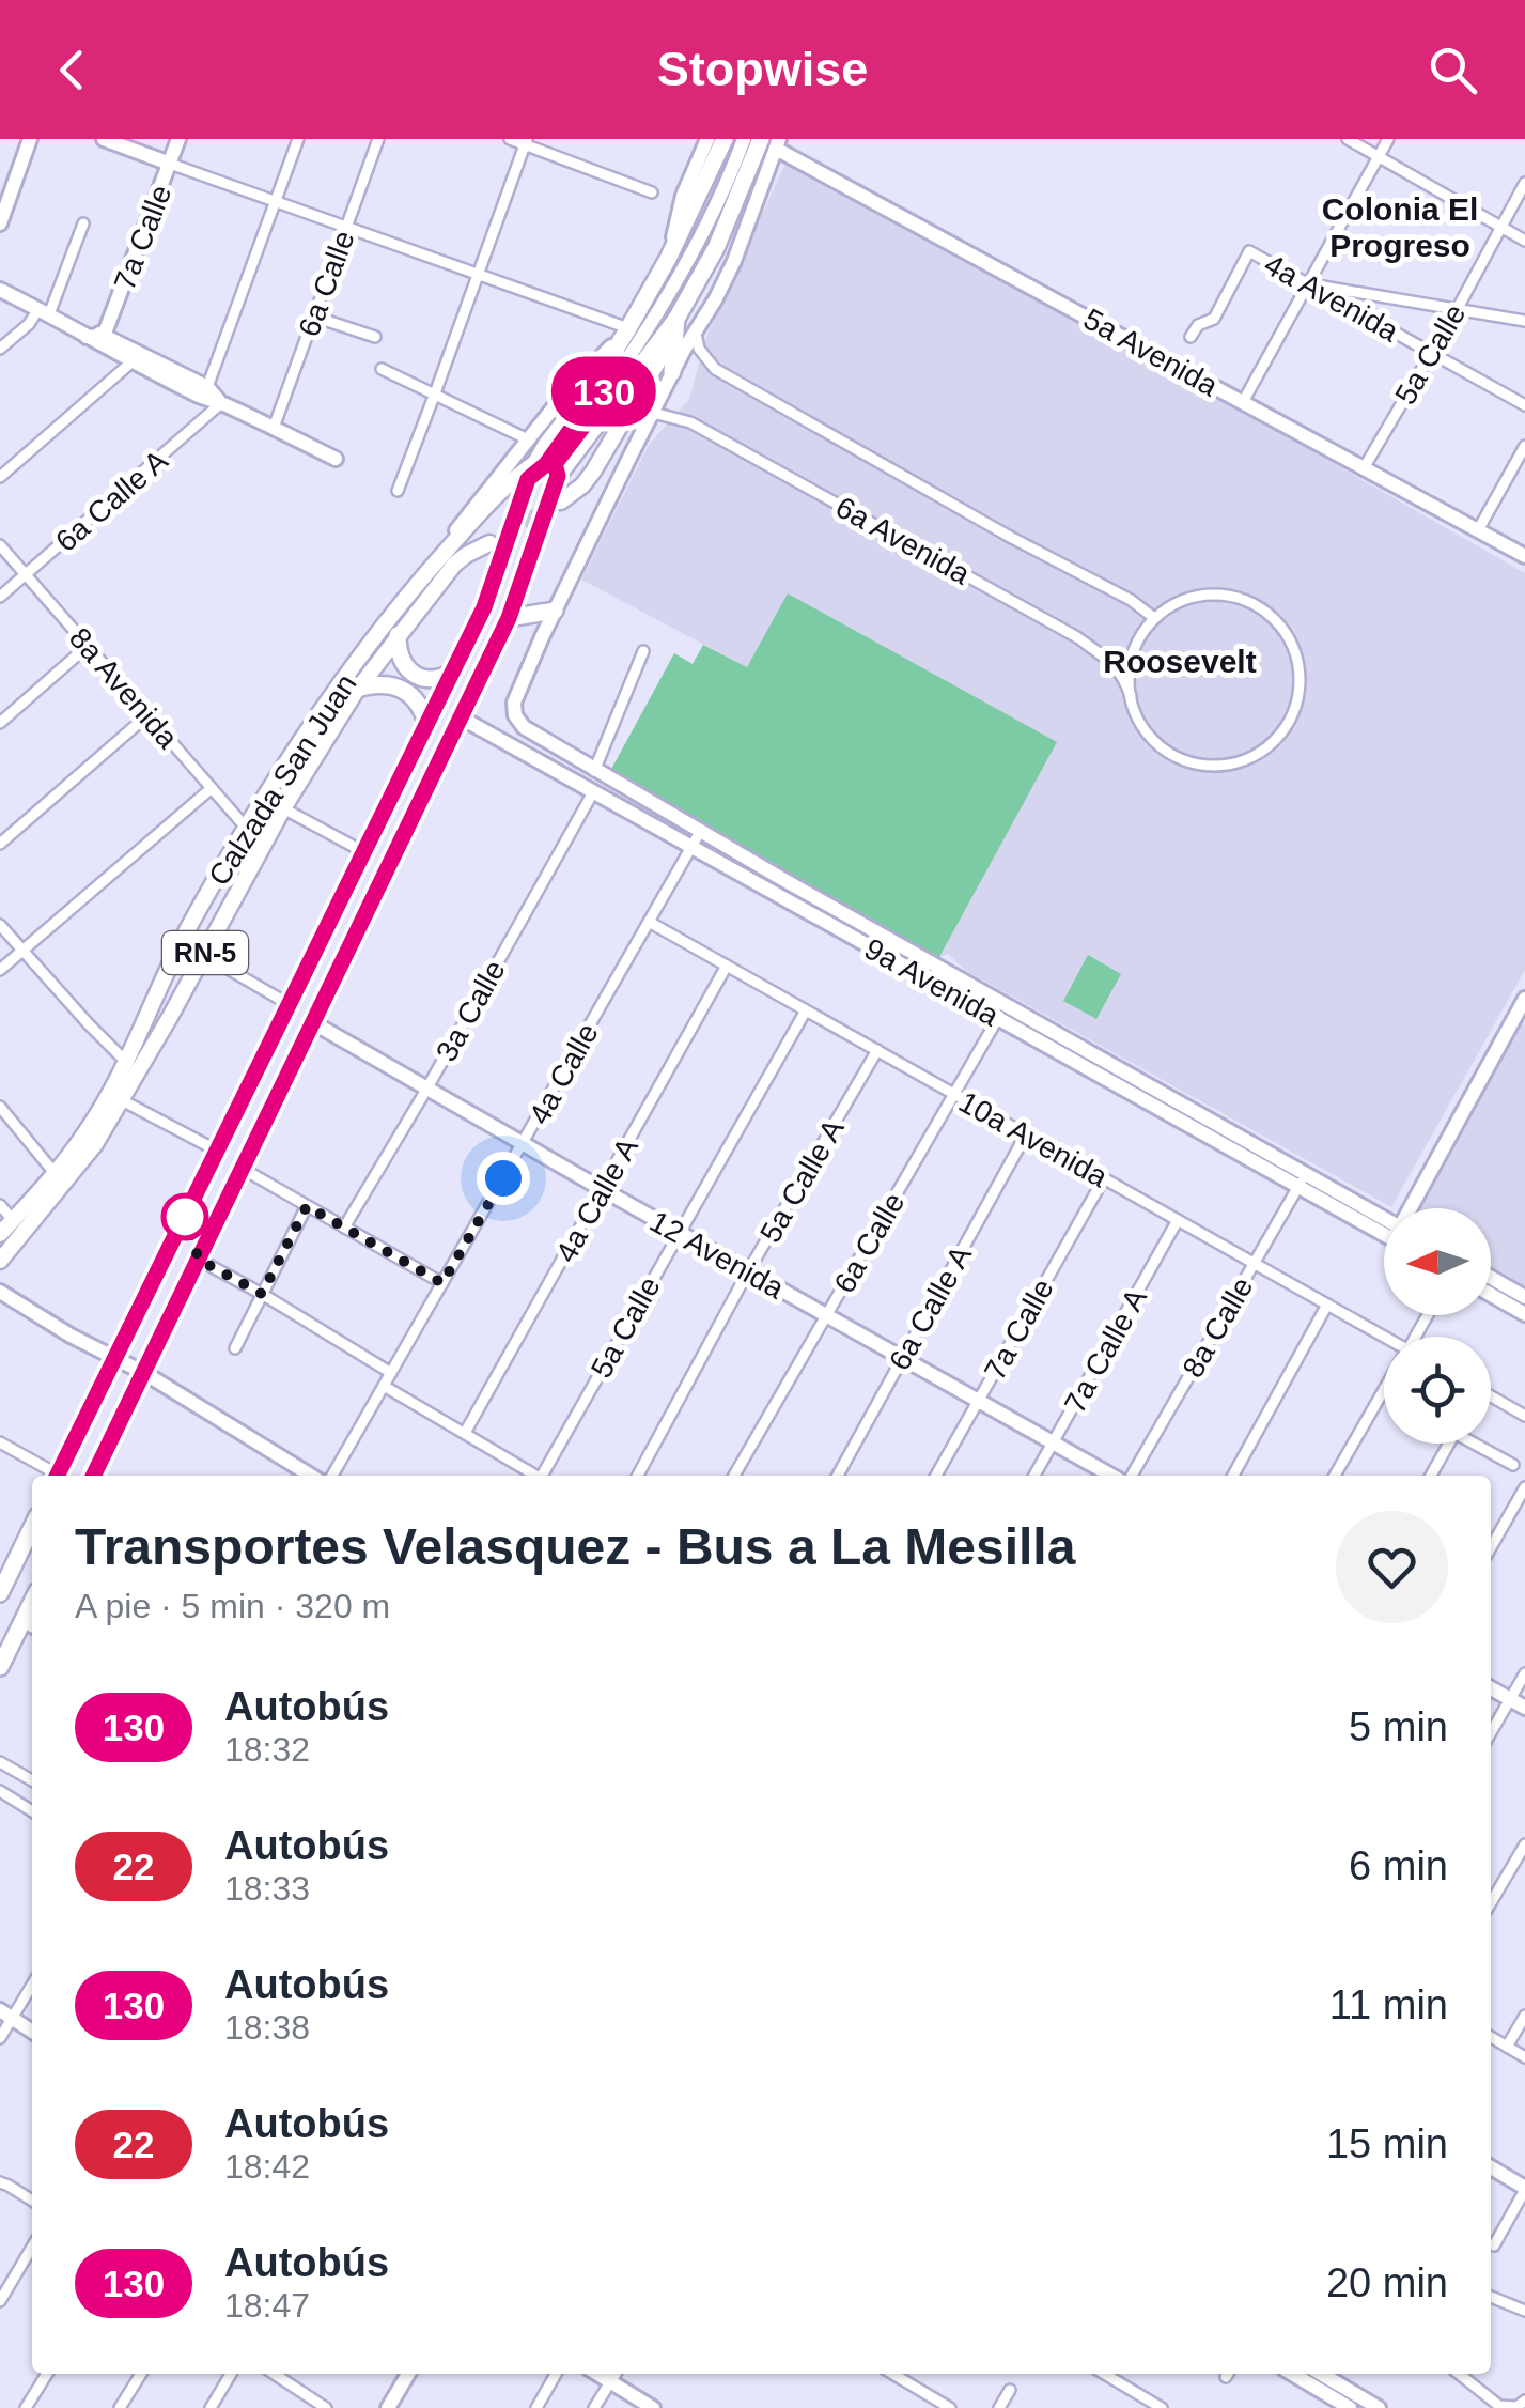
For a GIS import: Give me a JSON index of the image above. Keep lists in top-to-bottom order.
{
  "streets": {
    "main road": [
      "7a Calle",
      "5a Avenida",
      "Calzada San Juan",
      "RN-5",
      "9a Avenida",
      "12 Avenida"
    ],
    "street": [
      "6a Calle",
      "4a Avenida",
      "5a Calle",
      "6a Calle A",
      "6a Avenida",
      "8a Avenida",
      "3a Calle",
      "4a Calle",
      "10a Avenida",
      "5a Calle A",
      "4a Calle A",
      "8a Calle",
      "7a Calle A"
    ]
  },
  "crossings": [
    ["7a Calle", "10a Avenida"],
    ["7a Calle", "12 Avenida"],
    ["6a Calle", "9a Avenida"],
    ["6a Calle", "10a Avenida"],
    ["6a Calle", "12 Avenida"],
    ["4a Avenida", "5a Calle"],
    ["5a Avenida", "5a Calle"],
    ["5a Calle", "10a Avenida"],
    ["5a Calle", "12 Avenida"],
    ["6a Calle A", "8a Avenida"],
    ["6a Calle A", "10a Avenida"],
    ["6a Calle A", "12 Avenida"],
    ["8a Avenida", "Calzada San Juan"],
    ["9a Avenida", "3a Calle"],
    ["9a Avenida", "4a Calle"],
    ["9a Avenida", "8a Calle"],
    ["3a Calle", "12 Avenida"],
    ["4a Calle", "10a Avenida"],
    ["4a Calle", "12 Avenida"],
    ["10a Avenida", "5a Calle A"],
    ["10a Avenida", "4a Calle A"],
    ["10a Avenida", "8a Calle"],
    ["10a Avenida", "7a Calle A"],
    ["5a Calle A", "12 Avenida"],
    ["4a Calle A", "12 Avenida"],
    ["12 Avenida", "7a Calle A"]
  ],
  "districts": ["Colonia El Progreso", "Roosevelt"],
  "lines": ["bus line 130"],
  "north": "left",
  "page": {
    "header": "Stopwise",
    "on_map": "130",
    "heading": ["Transportes Velasquez - Bus a La Mesilla", "A pie · 5 min · 320 m"],
    "list": [
      {
        "mark": "130",
        "name": "Autobús",
        "note": "18:32",
        "value": "5 min"
      },
      {
        "mark": "22",
        "name": "Autobús",
        "note": "18:33",
        "value": "6 min"
      },
      {
        "mark": "130",
        "name": "Autobús",
        "note": "18:38",
        "value": "11 min"
      },
      {
        "mark": "22",
        "name": "Autobús",
        "note": "18:42",
        "value": "15 min"
      },
      {
        "mark": "130",
        "name": "Autobús",
        "note": "18:47",
        "value": "20 min"
      }
    ]
  }
}
